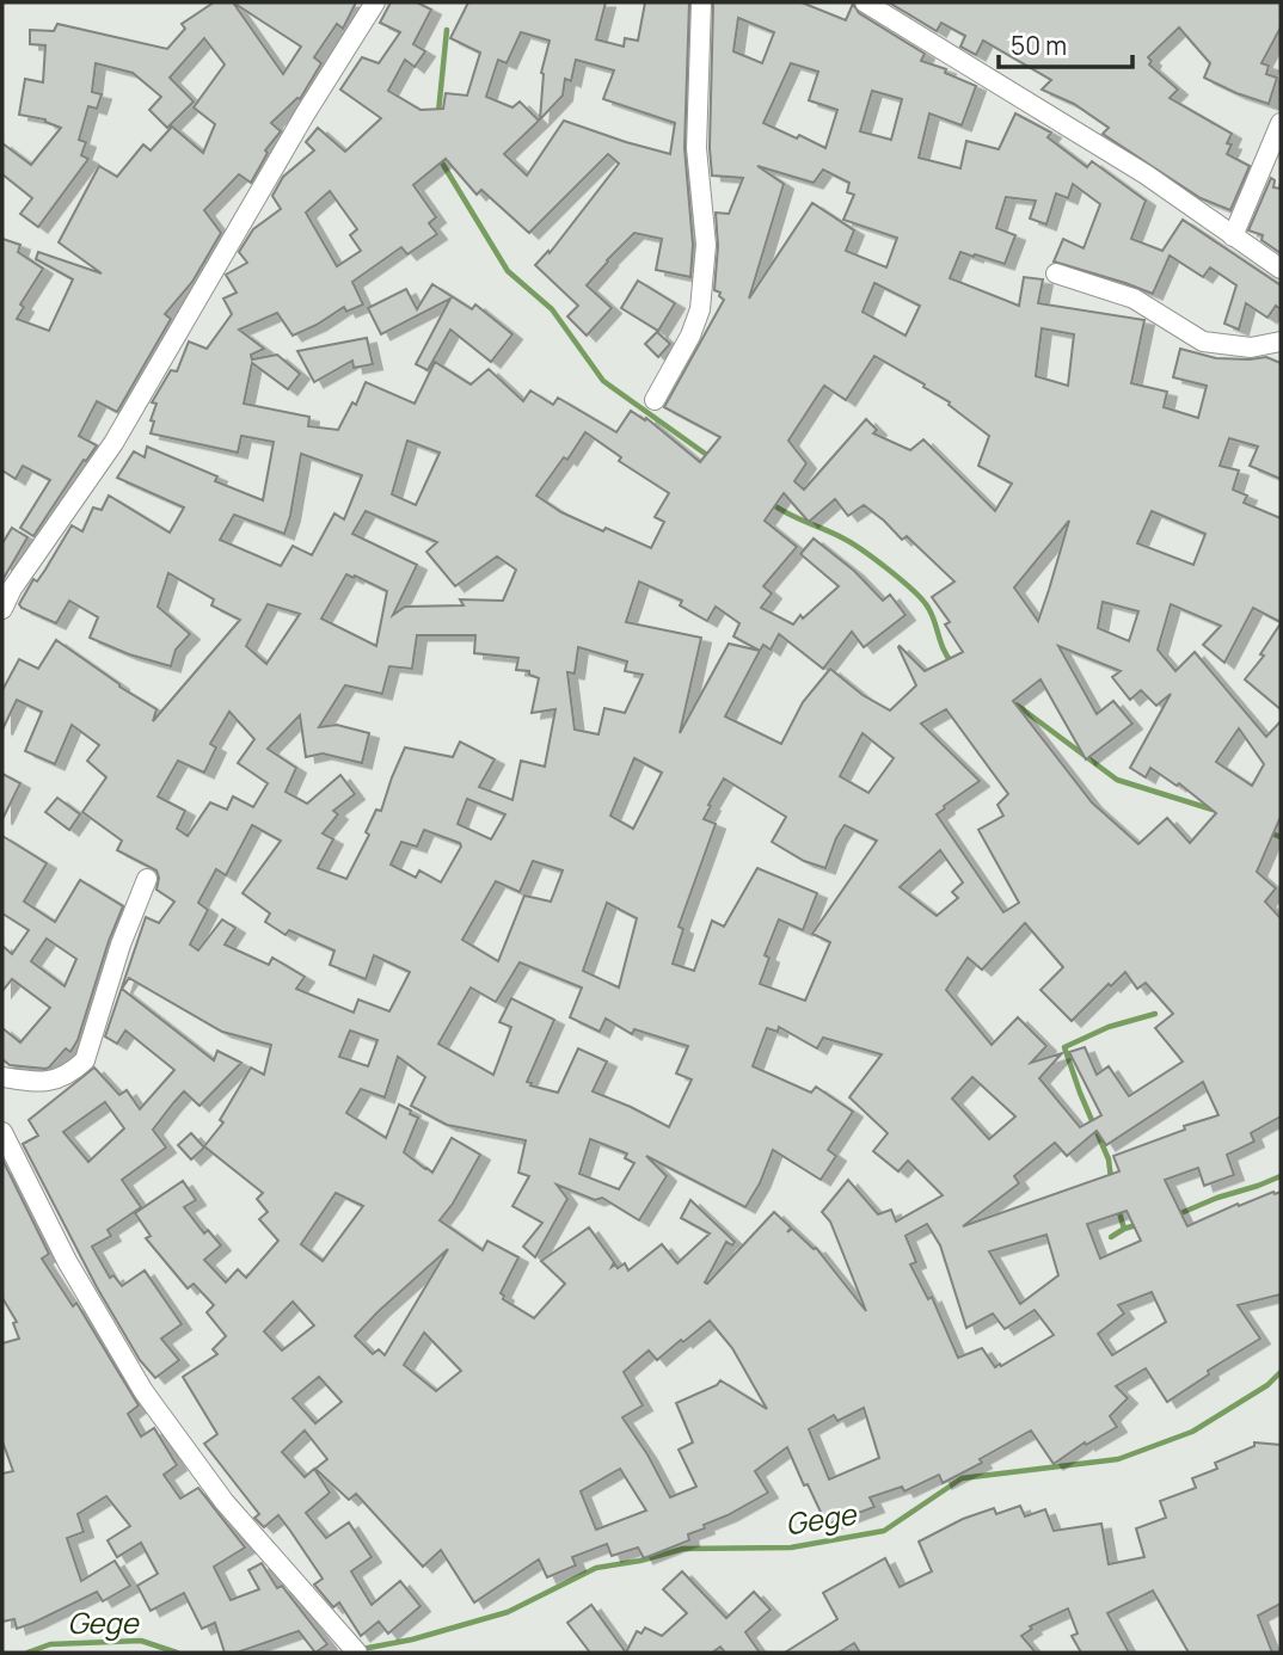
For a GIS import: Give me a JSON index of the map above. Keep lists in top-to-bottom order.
{
  "water": ["Gege"],
  "scale_bar": "50 m"
}
